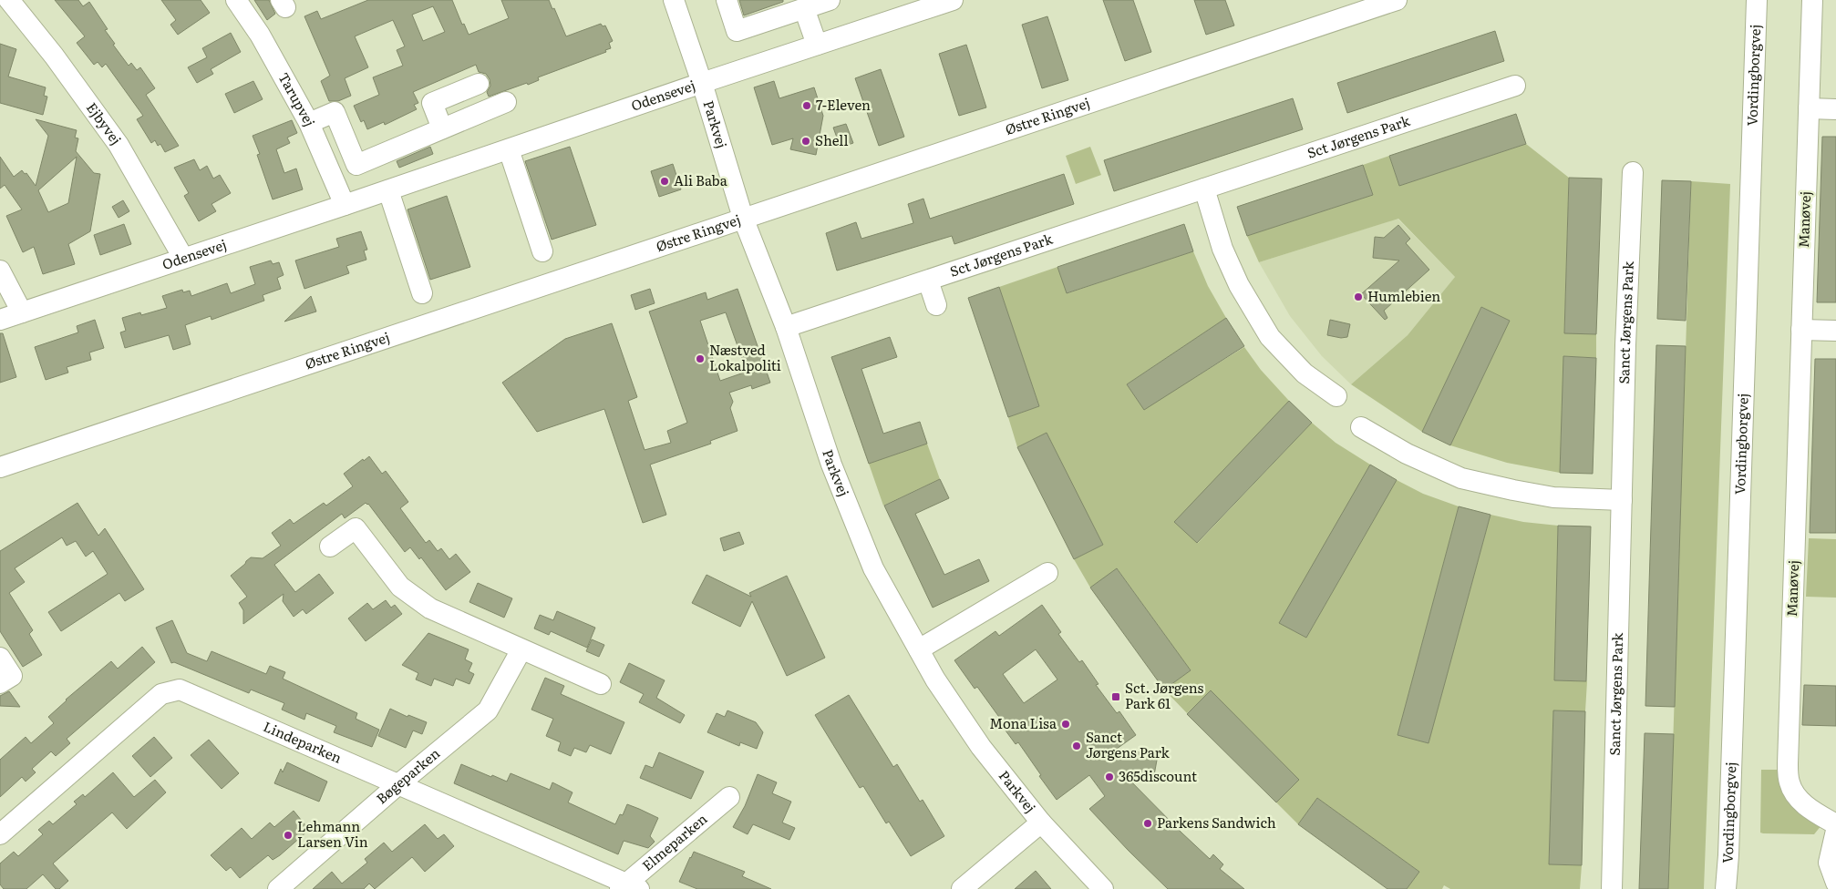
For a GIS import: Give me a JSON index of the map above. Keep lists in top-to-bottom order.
{
  "streets": {
    "street": [
      "Vordingborgvej",
      "Odensevej",
      "Tarupvej",
      "Østre Ringvej",
      "Ejbyvej",
      "Parkvej",
      "Sct Jørgens Park",
      "Manøvej",
      "Sanct Jørgens Park",
      "Lindeparken",
      "Bøgeparken",
      "Elmeparken"
    ]
  },
  "crossings": [
    ["Odensevej", "Tarupvej"],
    ["Odensevej", "Ejbyvej"],
    ["Odensevej", "Parkvej"],
    ["Østre Ringvej", "Parkvej"],
    ["Parkvej", "Sct Jørgens Park"],
    ["Lindeparken", "Bøgeparken"],
    ["Lindeparken", "Elmeparken"]
  ],
  "places": {
    "other": [
      "7-Eleven",
      "Shell",
      "Ali Baba",
      "Humlebien",
      "Næstved Lokalpoliti",
      "Mona Lisa",
      "Sanct Jørgens Park",
      "365discount",
      "Parkens Sandwich",
      "Lehmann Larsen Vin"
    ],
    "transit": ["Sct. Jørgens Park 61"]
  }
}
